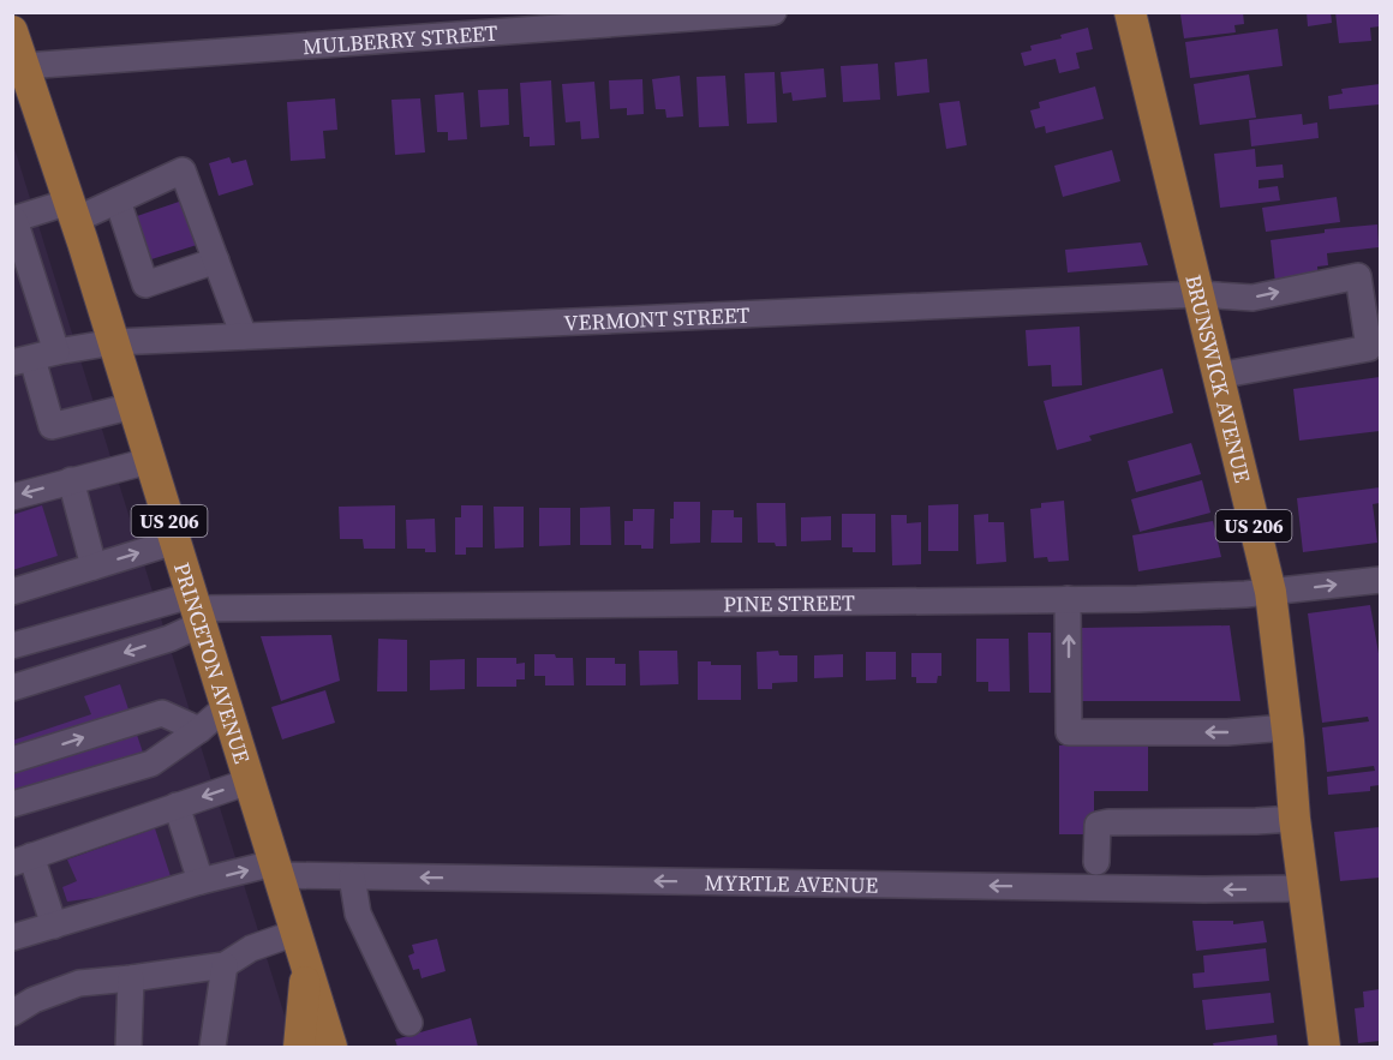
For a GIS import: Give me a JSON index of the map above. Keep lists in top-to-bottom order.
{
  "streets": {
    "main road": ["BRUNSWICK AVENUE", "US 206", "PRINCETON AVENUE"],
    "street": [
      "MULBERRY STREET",
      "VERMONT STREET",
      "PINE STREET",
      "MYRTLE AVENUE"
    ]
  },
  "crossings": [
    ["MULBERRY STREET", "PRINCETON AVENUE"],
    ["VERMONT STREET", "BRUNSWICK AVENUE"],
    ["VERMONT STREET", "PRINCETON AVENUE"],
    ["BRUNSWICK AVENUE", "PINE STREET"],
    ["BRUNSWICK AVENUE", "MYRTLE AVENUE"],
    ["PINE STREET", "PRINCETON AVENUE"],
    ["PRINCETON AVENUE", "MYRTLE AVENUE"]
  ],
  "one_way": ["MYRTLE AVENUE"]
}
